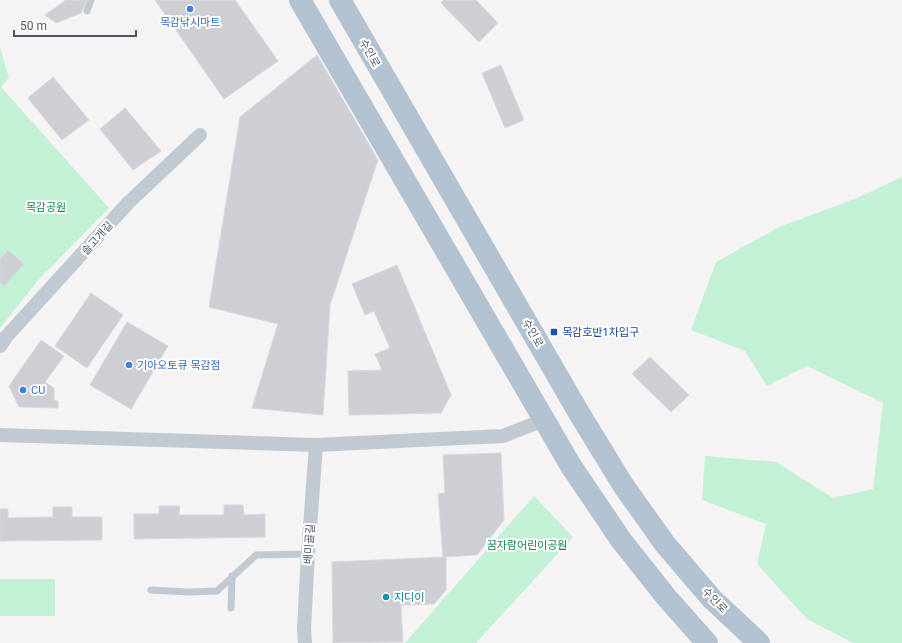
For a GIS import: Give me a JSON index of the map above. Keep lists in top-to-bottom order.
{
  "streets": {
    "main road": ["수인로"],
    "street": ["솔고개길", "배미골길"]
  },
  "parks": ["목감공원", "꿈자람어린이공원"],
  "places": {
    "other": [
      "목감낚시마트",
      "기아오토큐 목감점",
      "CU",
      "지디이"
    ],
    "transit": ["목감호반1차입구"]
  },
  "scale_bar": "50 m"
}
